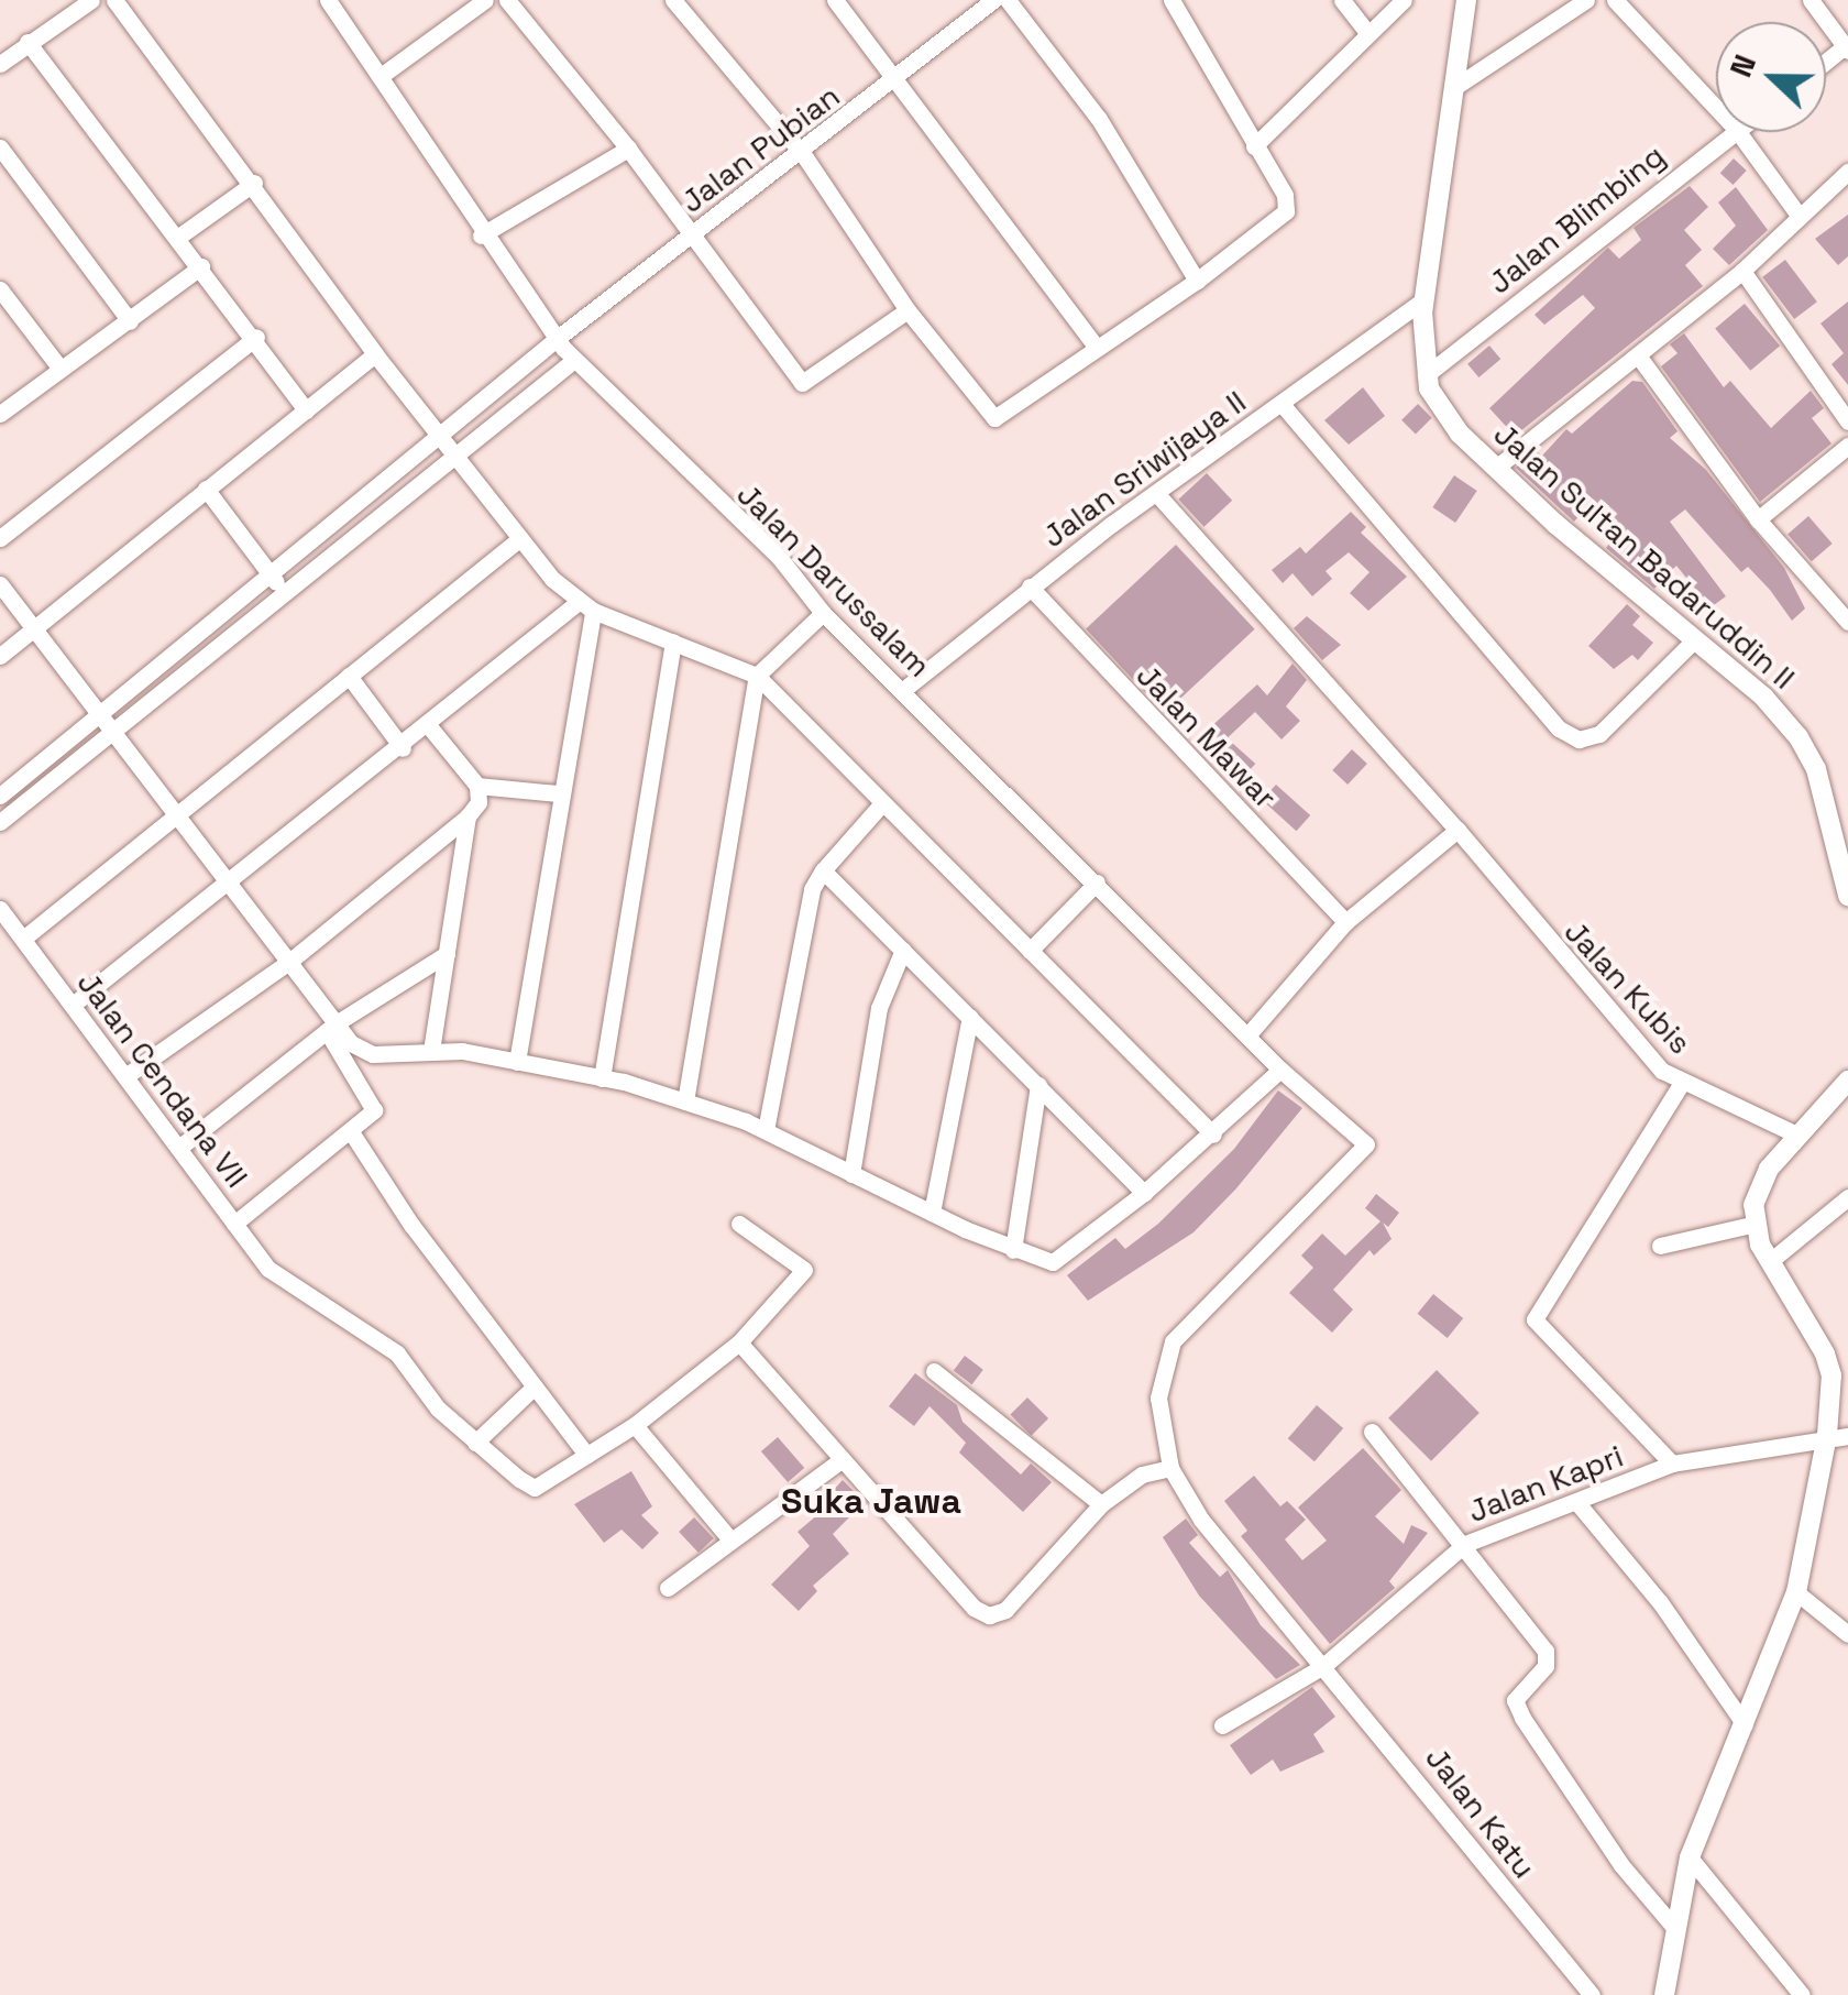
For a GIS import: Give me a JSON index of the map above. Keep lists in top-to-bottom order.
{
  "streets": {
    "street": [
      "Jalan Pubian",
      "Jalan Blimbing",
      "Jalan Sriwijaya II",
      "Jalan Sultan Badaruddin II",
      "Jalan Darussalam",
      "Jalan Mawar",
      "Jalan Kubis",
      "Jalan Cendana VII",
      "Jalan Kapri",
      "Jalan Katu"
    ]
  },
  "crossings": [
    ["Jalan Pubian", "Jalan Darussalam"],
    ["Jalan Blimbing", "Jalan Sultan Badaruddin II"],
    ["Jalan Sriwijaya II", "Jalan Sultan Badaruddin II"],
    ["Jalan Sriwijaya II", "Jalan Darussalam"],
    ["Jalan Sriwijaya II", "Jalan Mawar"],
    ["Jalan Sriwijaya II", "Jalan Kubis"],
    ["Jalan Darussalam", "Jalan Katu"],
    ["Jalan Kapri", "Jalan Katu"]
  ],
  "districts": ["Suka Jawa"],
  "north": "left"
}
